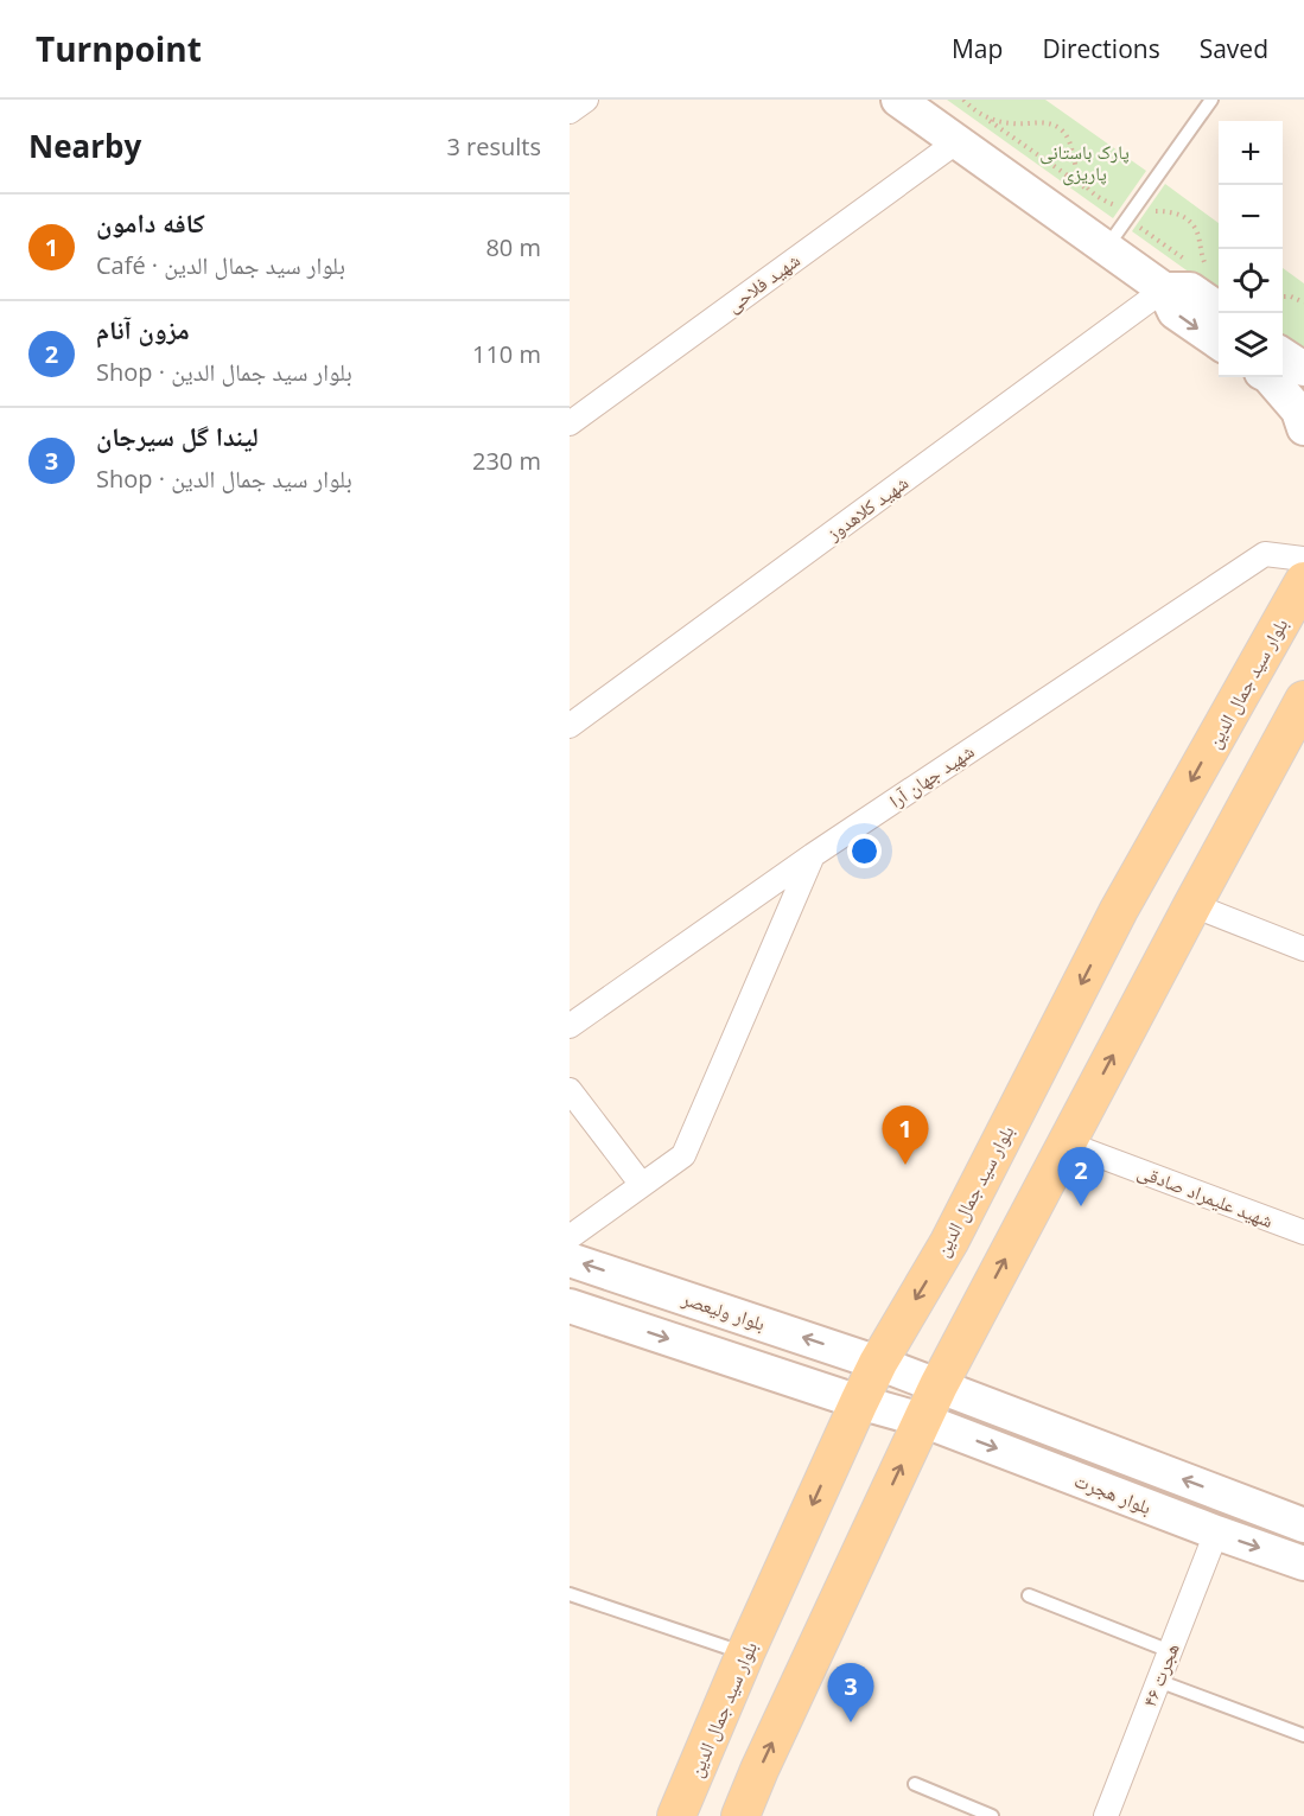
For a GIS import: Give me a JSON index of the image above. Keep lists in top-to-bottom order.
{
  "streets": {
    "main road": ["بلوار سید جمال الدین"],
    "street": [
      "شهید فلاحی",
      "شهید کلاهدوز",
      "شهید جهان آرا",
      "شهید علیمراد صادقی",
      "بلوار ولیعصر",
      "بلوار هجرت",
      "هجرت ۴۶"
    ]
  },
  "crossings": [
    ["بلوار سید جمال الدین", "بلوار ولیعصر"],
    ["بلوار سید جمال الدین", "بلوار هجرت"],
    ["بلوار ولیعصر", "بلوار هجرت"],
    ["بلوار هجرت", "هجرت ۴۶"]
  ],
  "parks": ["پارک باستانی پاریزی"],
  "page": {
    "header": "Turnpoint",
    "nav": ["Map", "Directions", "Saved"],
    "heading": ["Nearby", "3 results"],
    "map_buttons": ["+", "−"],
    "list": [
      {
        "mark": "1",
        "name": "کافه دامون",
        "note": "Café · بلوار سید جمال الدین",
        "value": "80 m"
      },
      {
        "mark": "2",
        "name": "مزون آنام",
        "note": "Shop · بلوار سید جمال الدین",
        "value": "110 m"
      },
      {
        "mark": "3",
        "name": "لیندا گل سیرجان",
        "note": "Shop · بلوار سید جمال الدین",
        "value": "230 m"
      }
    ],
    "pins": ["1", "2", "3"]
  }
}
